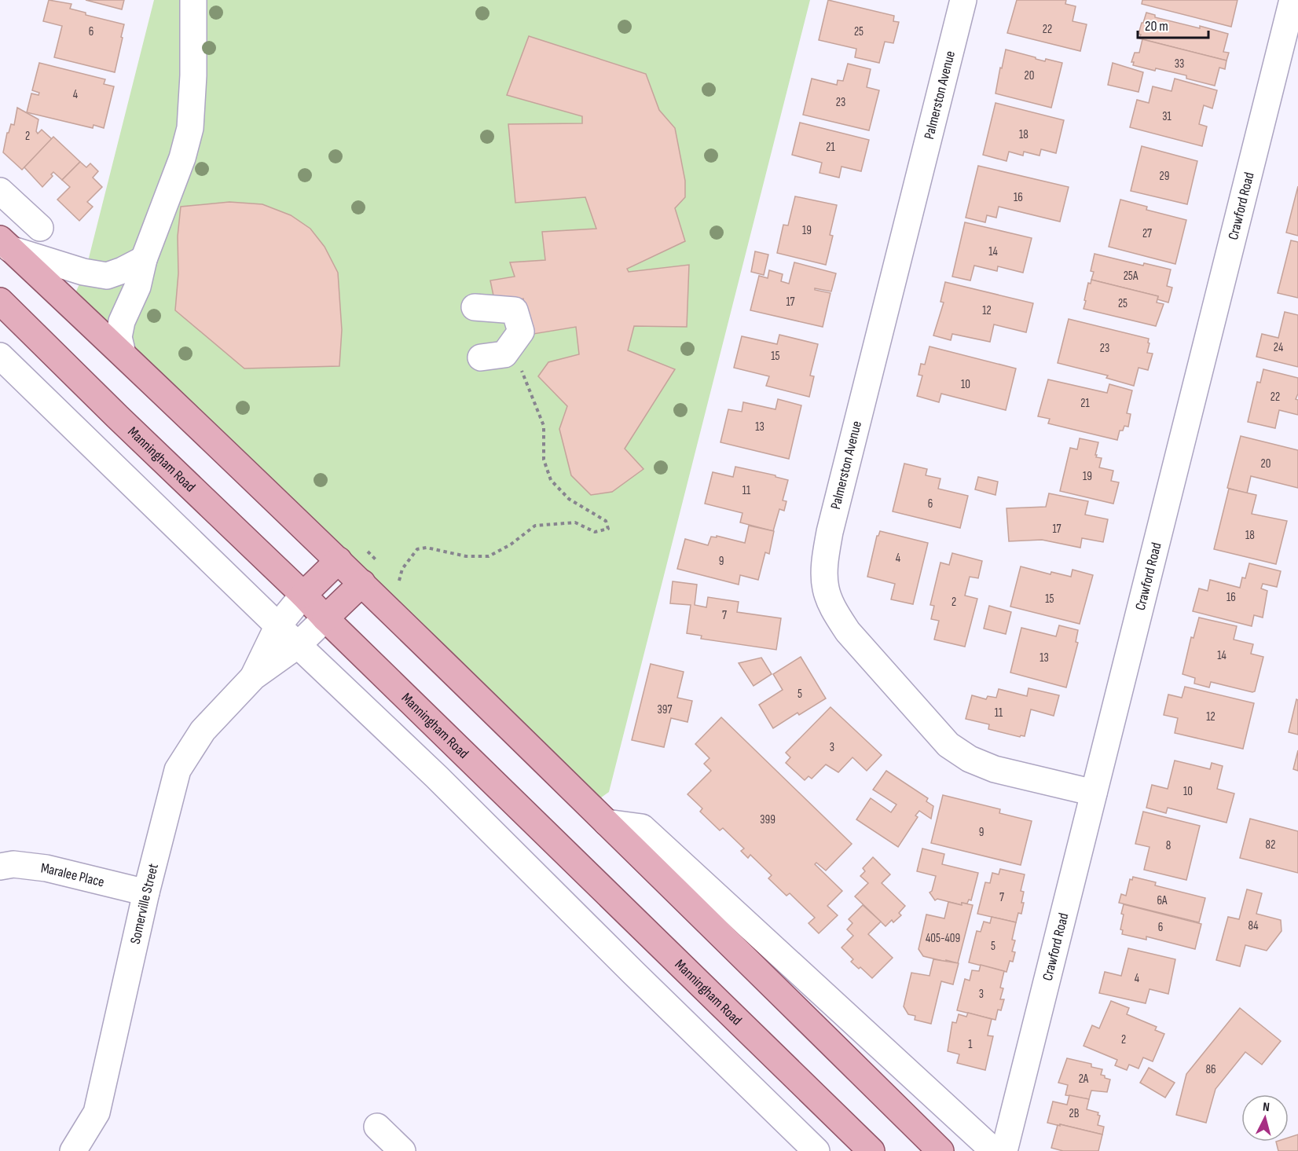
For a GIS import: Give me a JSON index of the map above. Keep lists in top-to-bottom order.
{
  "streets": {
    "main road": ["Manningham Road"],
    "street": [
      "Palmerston Avenue",
      "Crawford Road",
      "Maralee Place",
      "Somerville Street"
    ]
  },
  "crossings": [
    ["Palmerston Avenue", "Crawford Road"],
    ["Manningham Road", "Somerville Street"],
    ["Maralee Place", "Somerville Street"]
  ],
  "house_numbers": [
    "22",
    "6",
    "25",
    "33",
    "20",
    "4",
    "23",
    "31",
    "18",
    "2",
    "21",
    "29",
    "16",
    "19",
    "27",
    "14",
    "25A",
    "17",
    "25",
    "12",
    "24",
    "23",
    "15",
    "10",
    "22",
    "21",
    "13",
    "20",
    "19",
    "11",
    "6",
    "17",
    "18",
    "4",
    "9",
    "16",
    "15",
    "2",
    "7",
    "14",
    "13",
    "5",
    "397",
    "11",
    "12",
    "3",
    "10",
    "399",
    "9",
    "82",
    "8",
    "7",
    "6A",
    "84",
    "6",
    "405-409",
    "5",
    "4",
    "3",
    "2",
    "1",
    "86",
    "2A",
    "2B"
  ],
  "scale_bar": "20 m",
  "north": "top"
}
